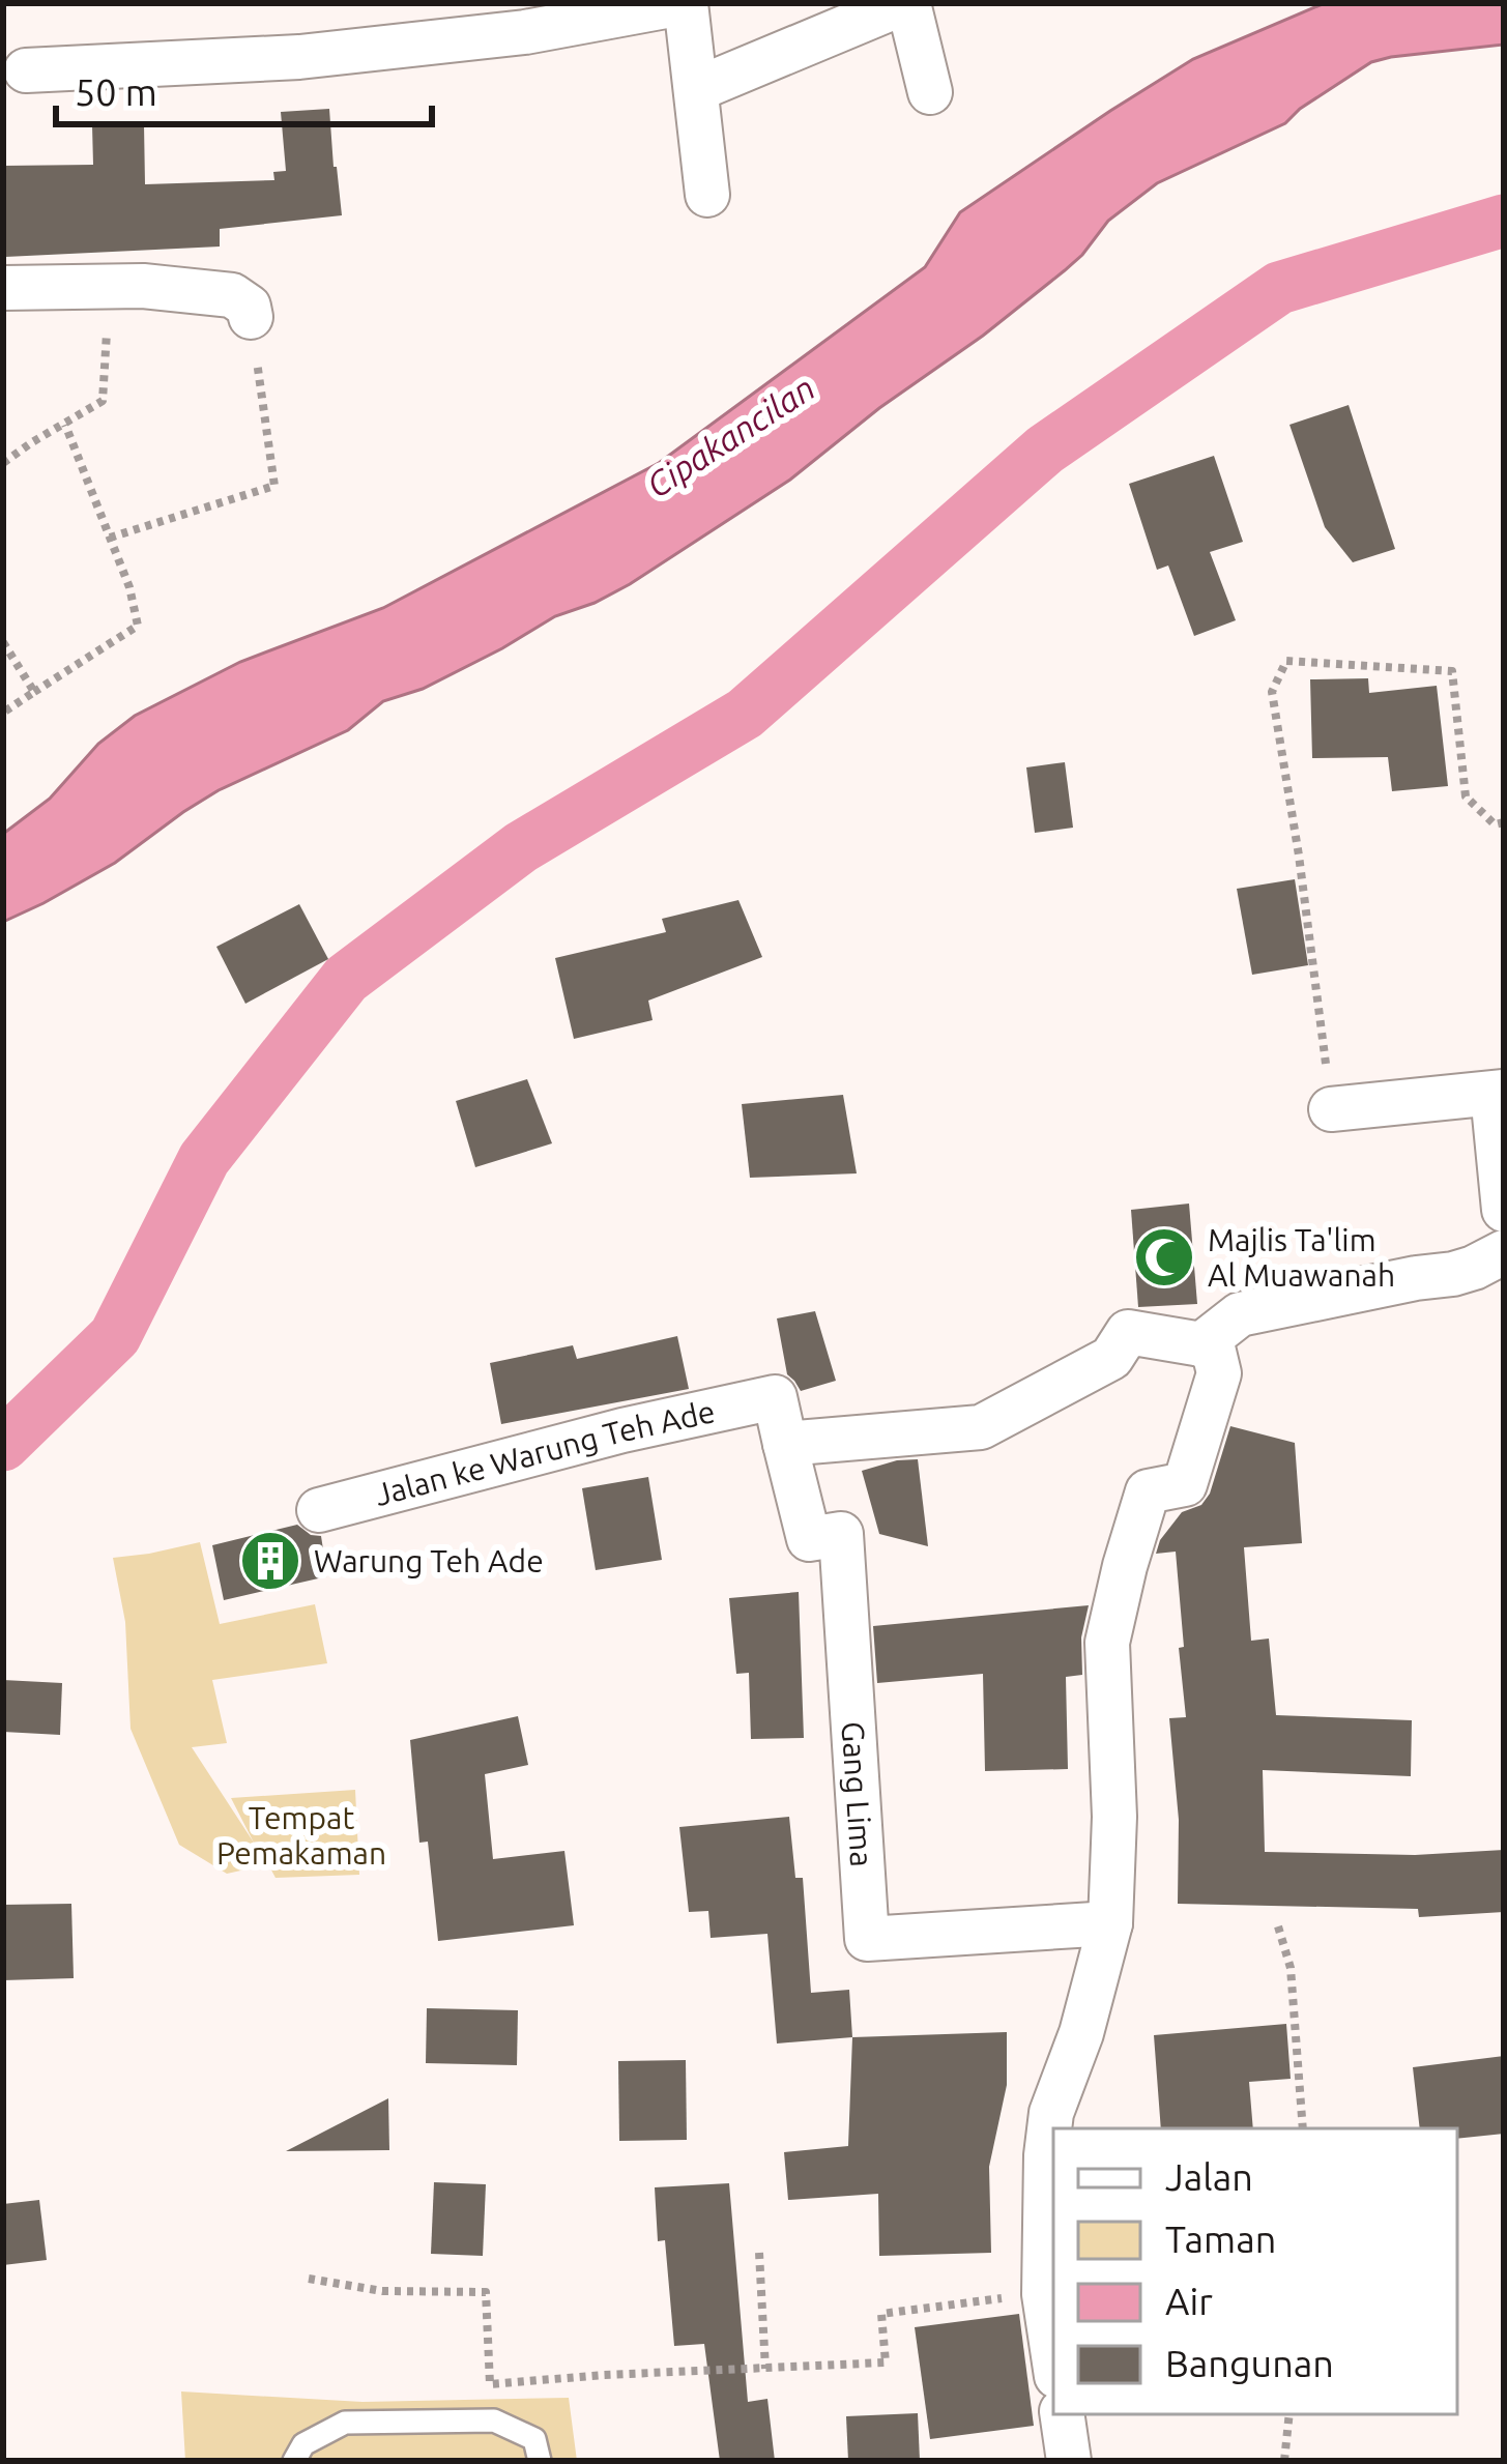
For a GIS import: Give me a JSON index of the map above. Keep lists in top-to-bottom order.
{
  "streets": {
    "street": ["Jalan ke Warung Teh Ade", "Gang Lima"]
  },
  "crossings": [
    ["Jalan ke Warung Teh Ade", "Gang Lima"]
  ],
  "water": ["Cipakancilan"],
  "parks": ["Tempat Pemakaman"],
  "places": {
    "mosque": ["Majlis Ta'lim Al Muawanah"],
    "building": ["Warung Teh Ade"]
  },
  "legend": [
    "Jalan",
    "Taman",
    "Air",
    "Bangunan"
  ],
  "scale_bar": "50 m"
}
